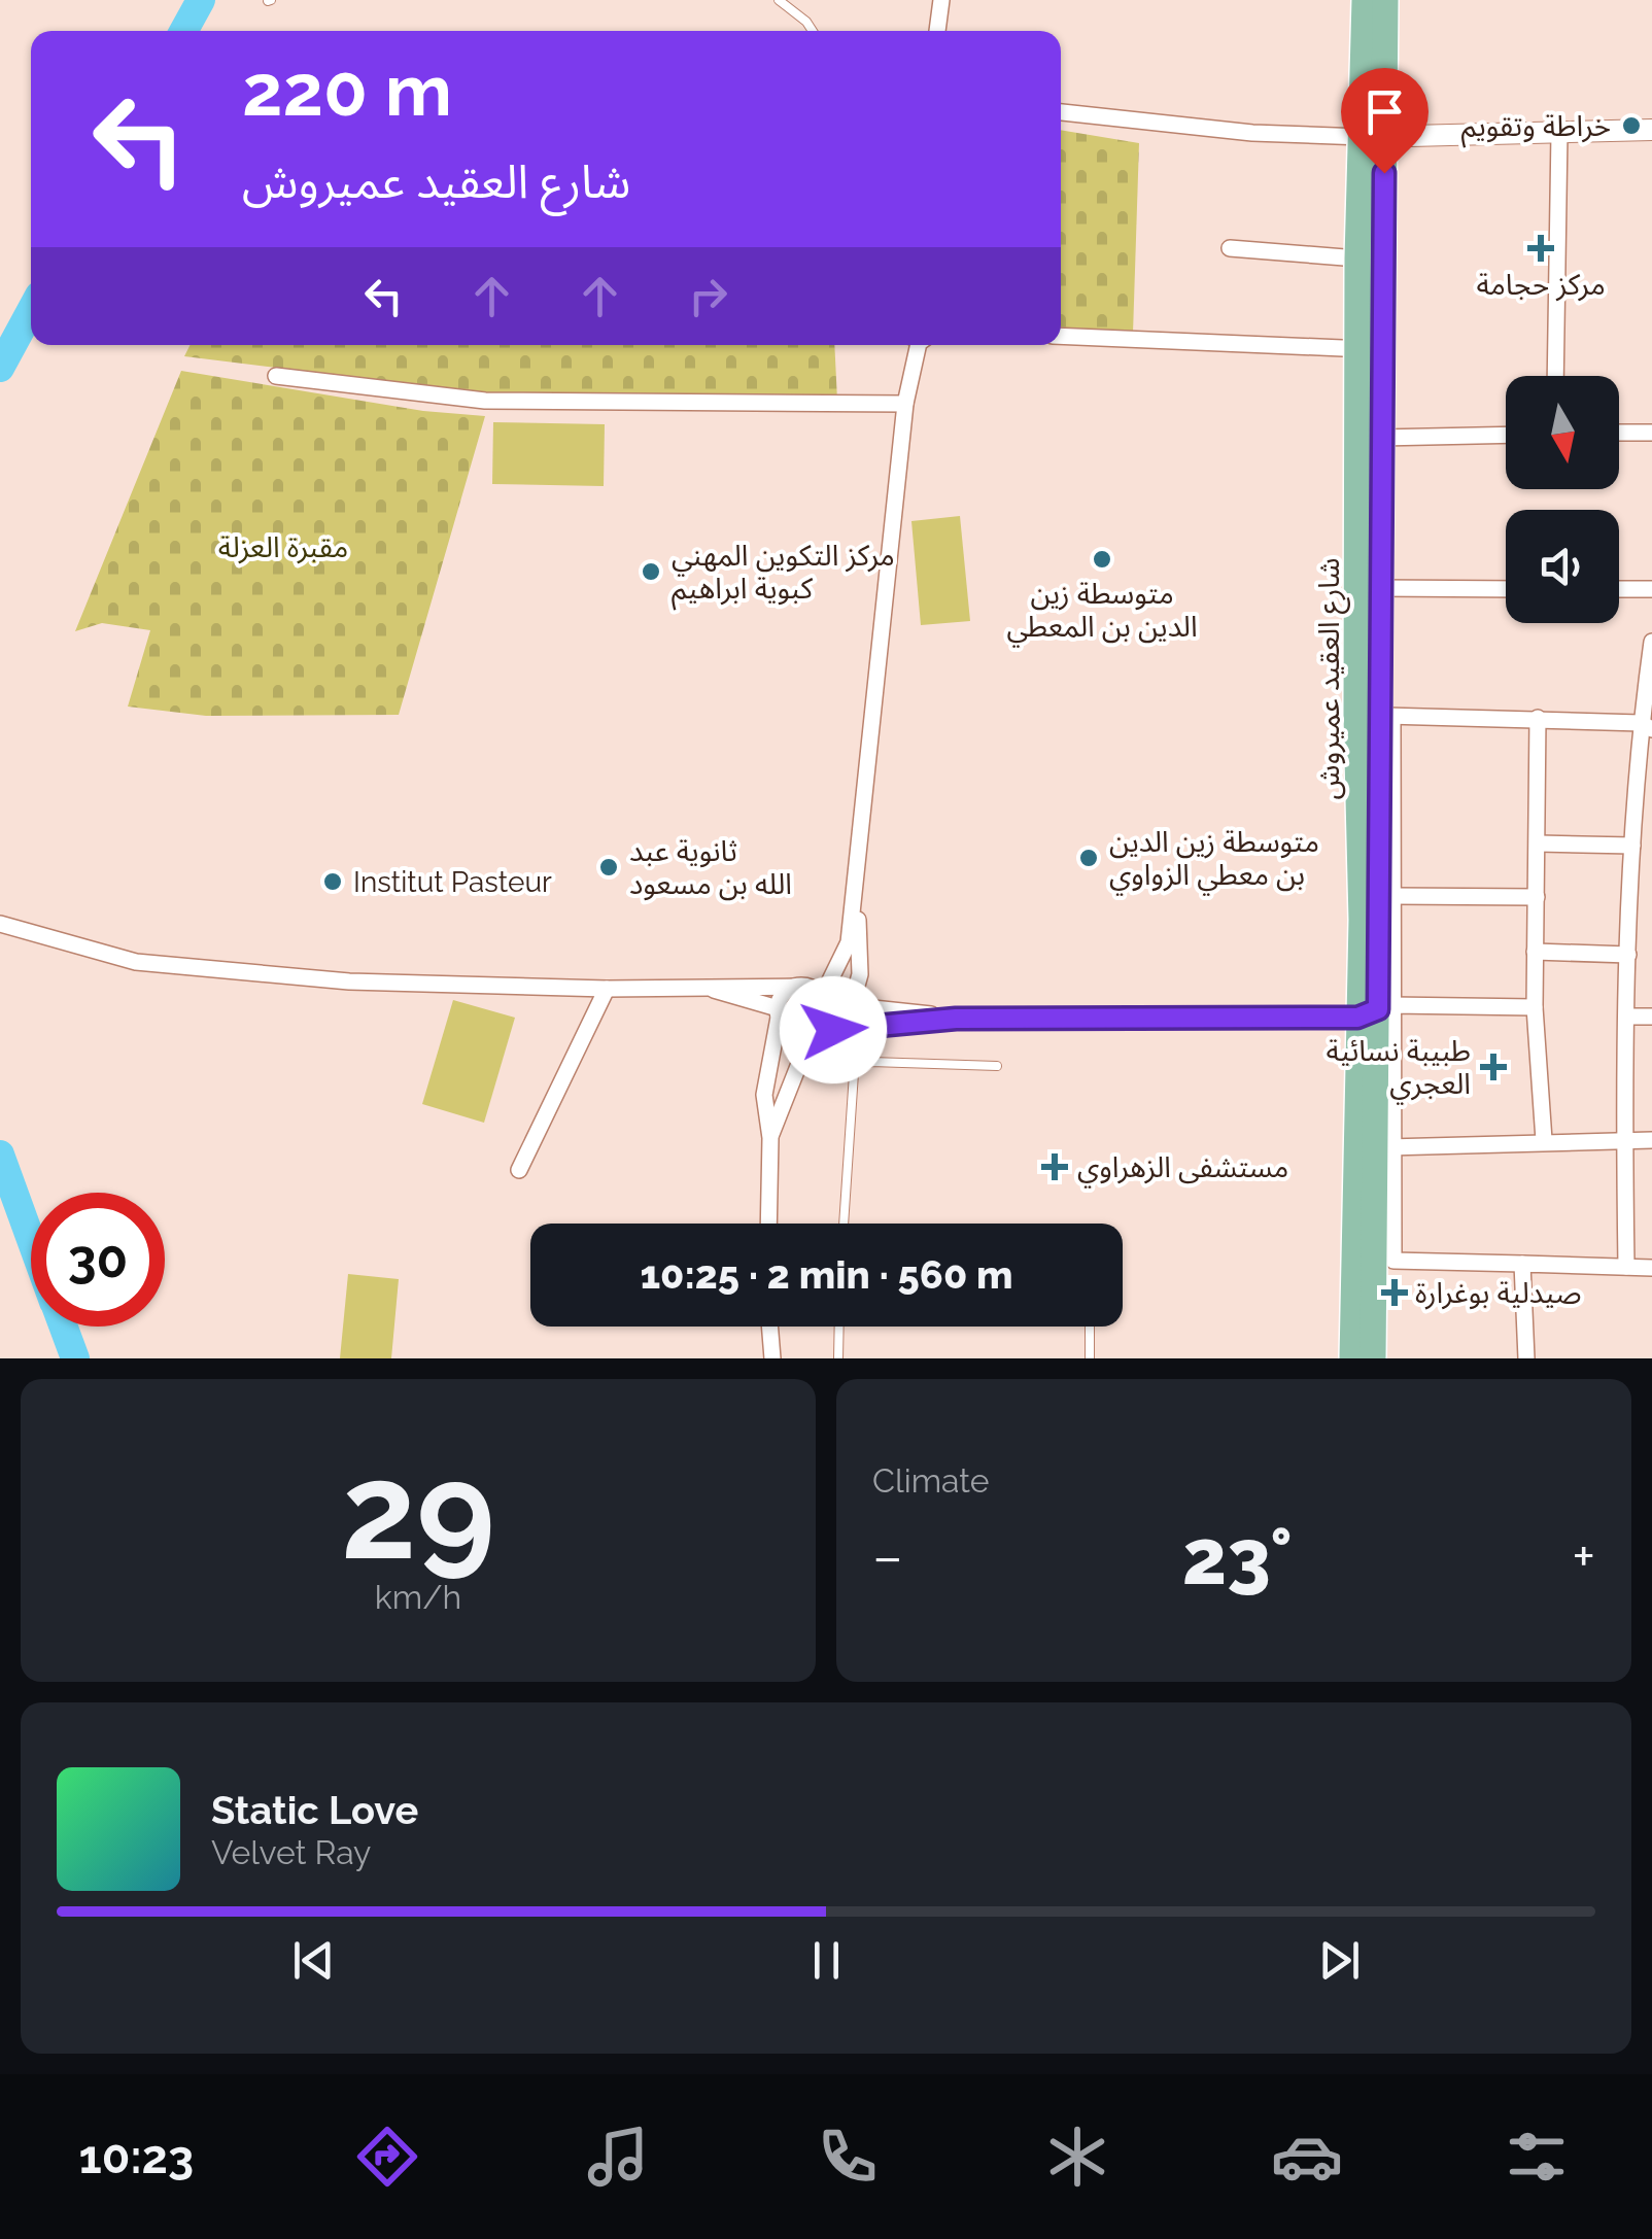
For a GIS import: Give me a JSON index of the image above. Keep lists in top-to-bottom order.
{
  "streets": {
    "main road": ["شارع العقيد عميروش"]
  },
  "parks": ["مقبرة العزلة"],
  "places": {
    "other": [
      "خراطة وتقويم",
      "متوسطة زين الدين بن المعطي",
      "مركز التكوين المهني كبوية ابراهيم",
      "متوسطة زين الدين بن معطي الزواوي",
      "ثانوية عبد الله بن مسعود",
      "Institut Pasteur"
    ],
    "health": [
      "مركز حجامة",
      "طبيبة نسائية العجري",
      "مستشفى الزهراوي",
      "صيدلية بوغرارة"
    ]
  },
  "north": "bottom",
  "page": {
    "turn": ["220 m", "شارع العقيد عميروش"],
    "limit": "30",
    "trip": "10:25 · 2 min · 560 m",
    "tile": [
      ["29", "km/h"],
      "Climate"
    ],
    "heat": ["−", "23°", "+"],
    "song": ["Static Love", "Velvet Ray"],
    "tabs": "10:23"
  }
}
